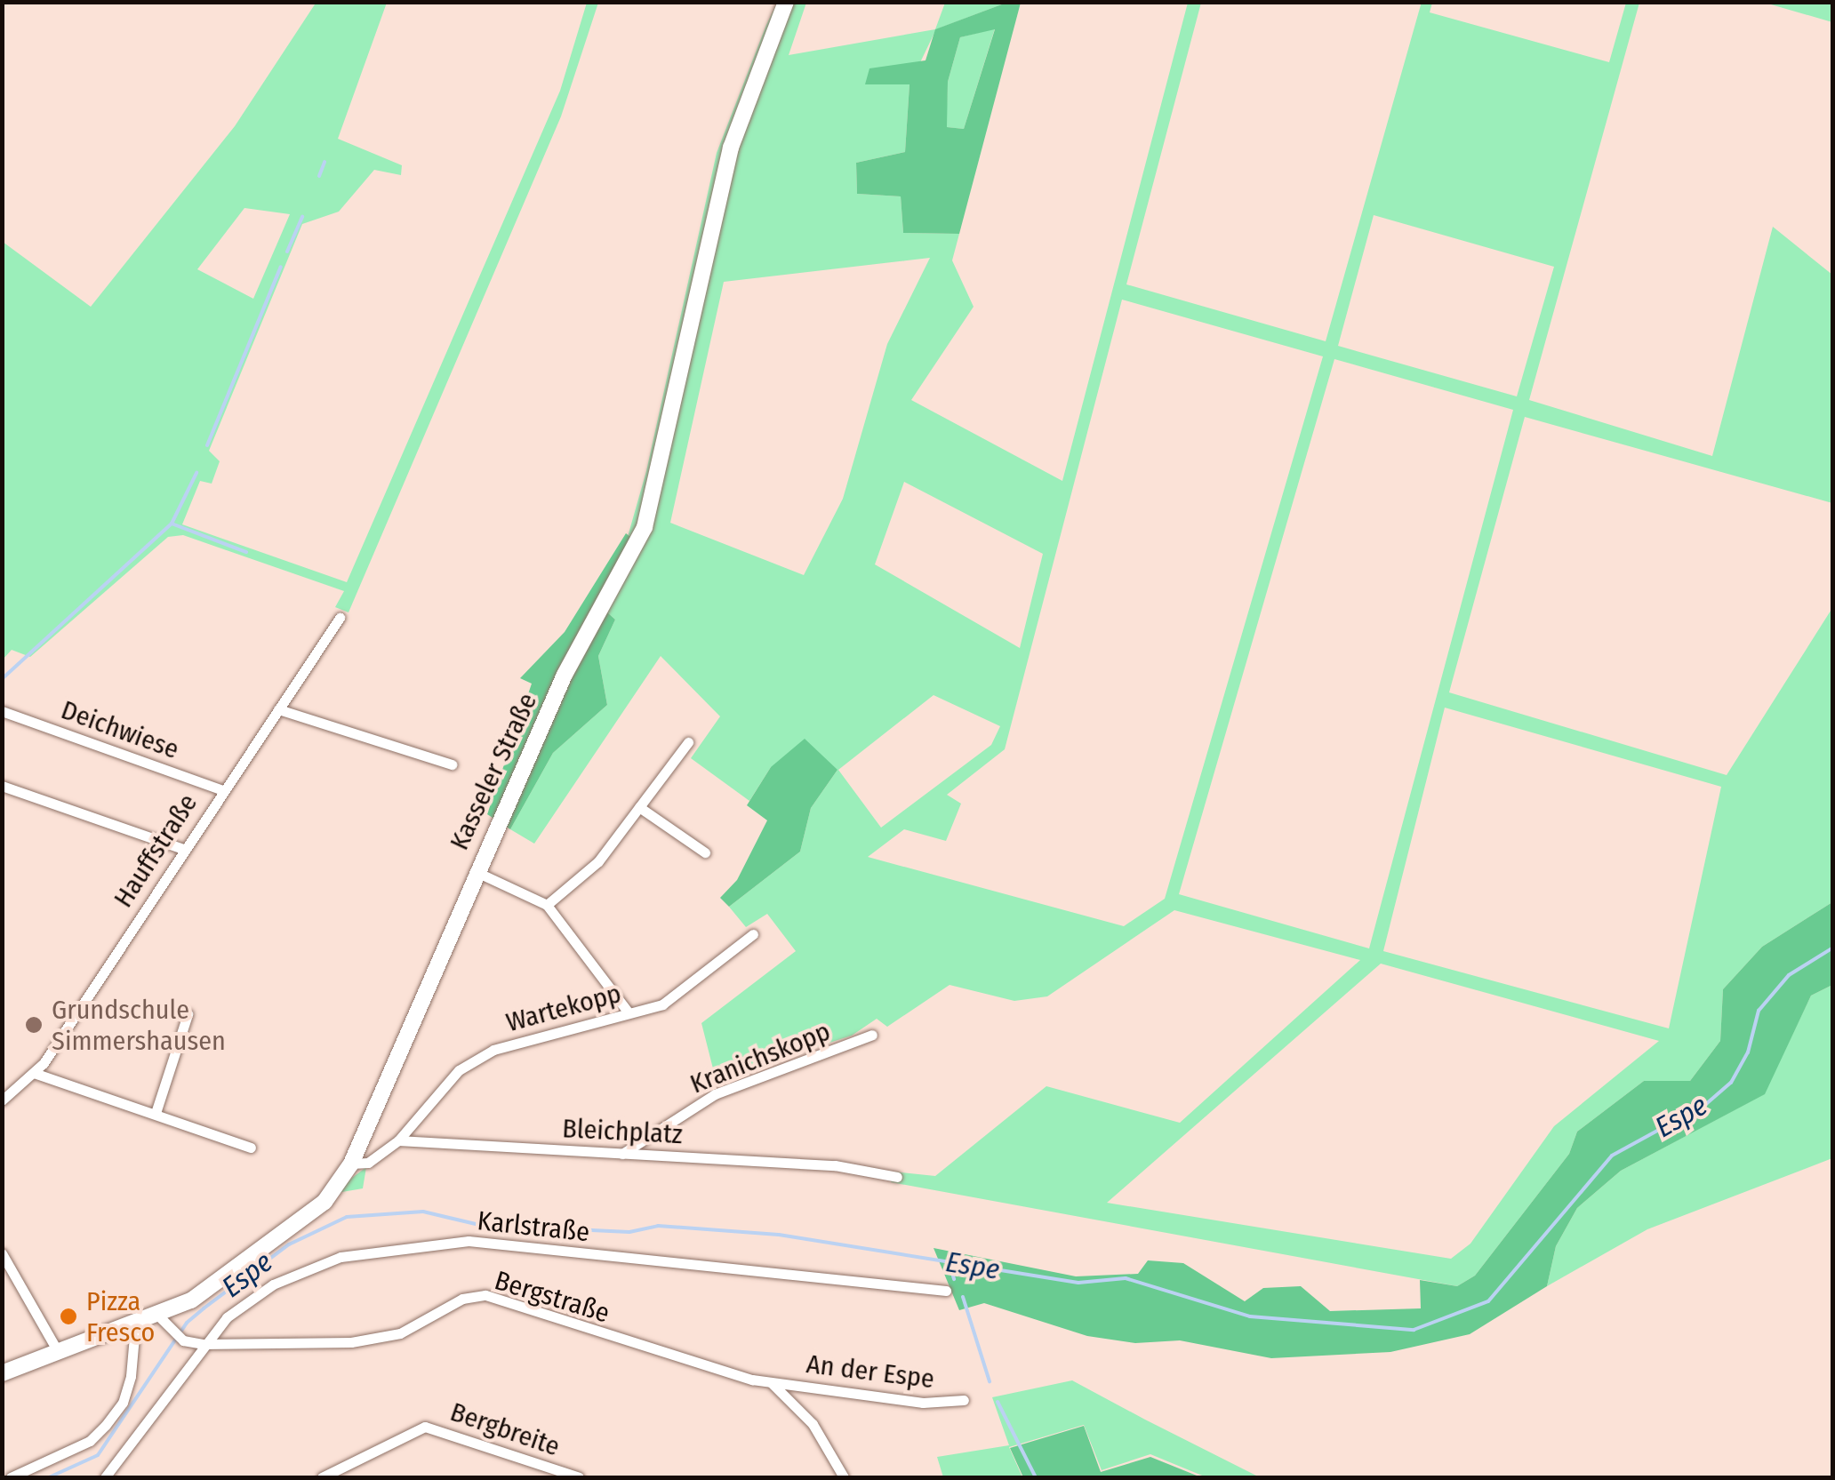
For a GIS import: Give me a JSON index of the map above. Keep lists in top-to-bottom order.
{
  "streets": {
    "street": [
      "Deichwiese",
      "Kasseler Straße",
      "Hauffstraße",
      "Wartekopp",
      "Kranichskopp",
      "Bleichplatz",
      "Karlstraße",
      "Bergstraße",
      "An der Espe",
      "Bergbreite"
    ]
  },
  "crossings": [
    ["Deichwiese", "Hauffstraße"],
    ["Kasseler Straße", "Bergstraße"],
    ["Wartekopp", "Bleichplatz"],
    ["Kranichskopp", "Bleichplatz"],
    ["Karlstraße", "Bergstraße"],
    ["Bergstraße", "An der Espe"]
  ],
  "water": ["Espe"],
  "places": ["Grundschule Simmershausen", "Pizza Fresco"]
}
